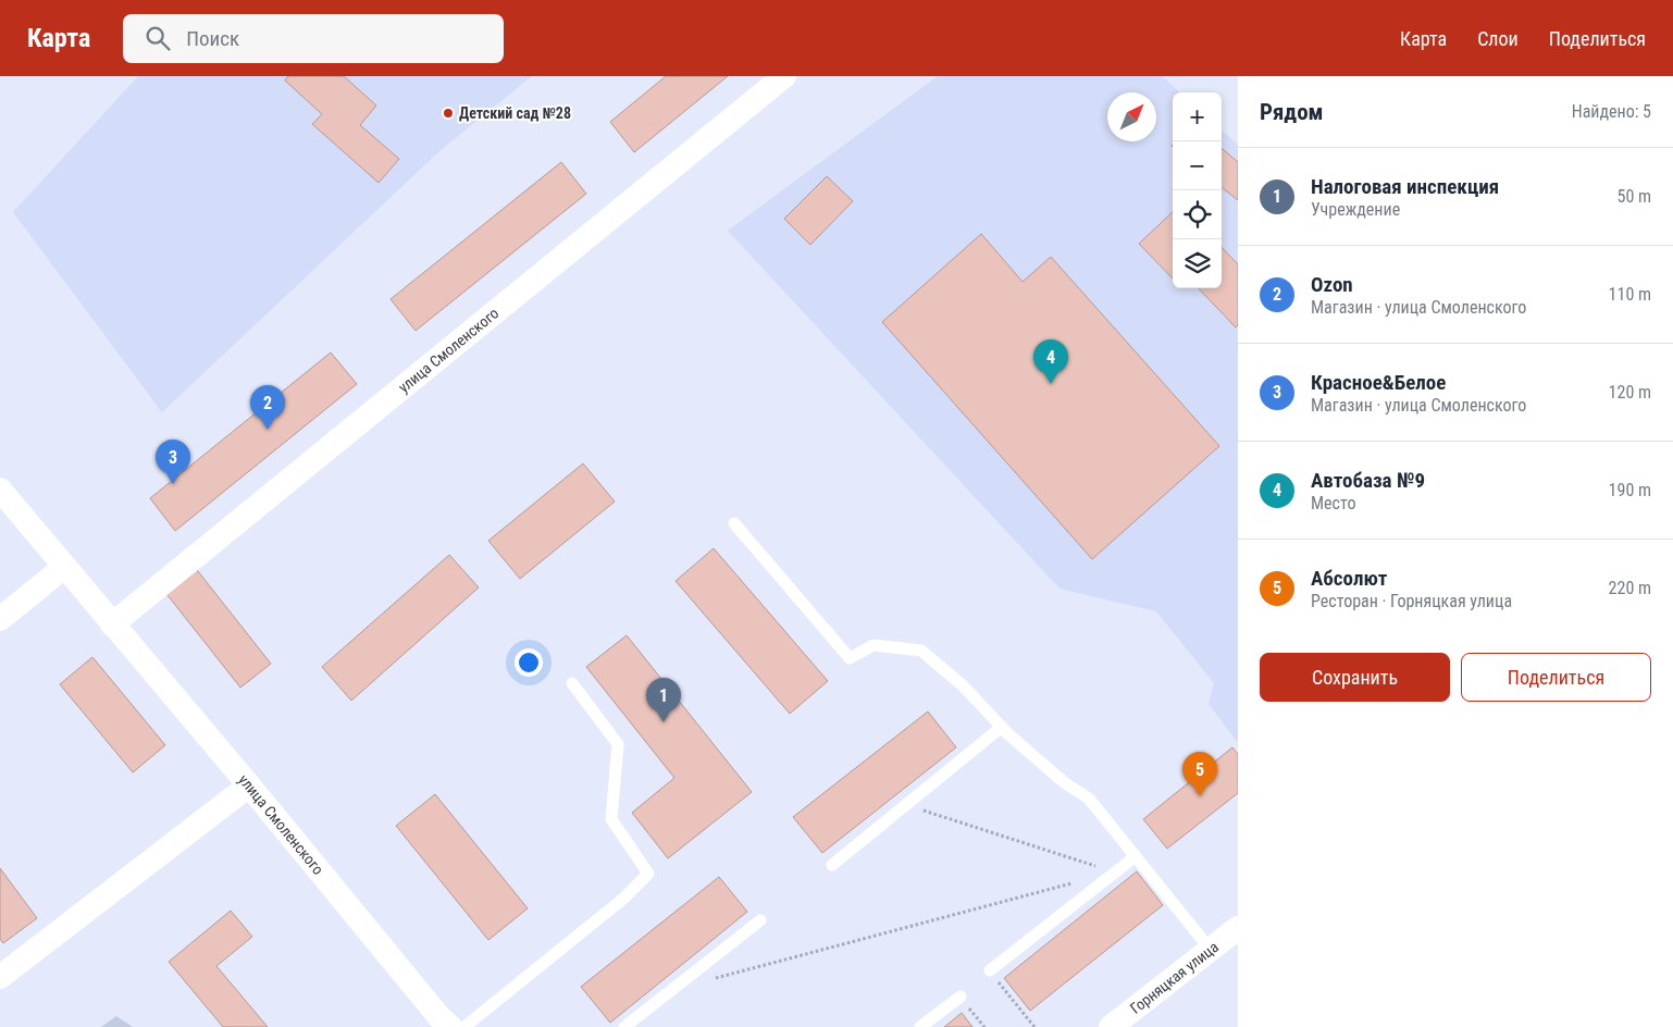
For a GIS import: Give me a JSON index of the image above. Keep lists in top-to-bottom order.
{
  "streets": {
    "street": ["улица Смоленского", "Горняцкая улица"]
  },
  "places": ["Детский сад №28"],
  "north": "top right",
  "page": {
    "header": "Карта",
    "search": "Поиск",
    "nav": ["Карта", "Слои", "Поделиться"],
    "heading": ["Рядом", "Найдено: 5"],
    "map_buttons": ["+", "−"],
    "list": [
      {
        "mark": "1",
        "name": "Налоговая инспекция",
        "note": "Учреждение",
        "value": "50 m"
      },
      {
        "mark": "2",
        "name": "Ozon",
        "note": "Магазин · улица Смоленского",
        "value": "110 m"
      },
      {
        "mark": "3",
        "name": "Красное&Белое",
        "note": "Магазин · улица Смоленского",
        "value": "120 m"
      },
      {
        "mark": "4",
        "name": "Автобаза №9",
        "note": "Место",
        "value": "190 m"
      },
      {
        "mark": "5",
        "name": "Абсолют",
        "note": "Ресторан · Горняцкая улица",
        "value": "220 m"
      }
    ],
    "pins": [
      "4",
      "2",
      "3",
      "1",
      "5"
    ],
    "buttons": ["Сохранить", "Поделиться"]
  }
}
